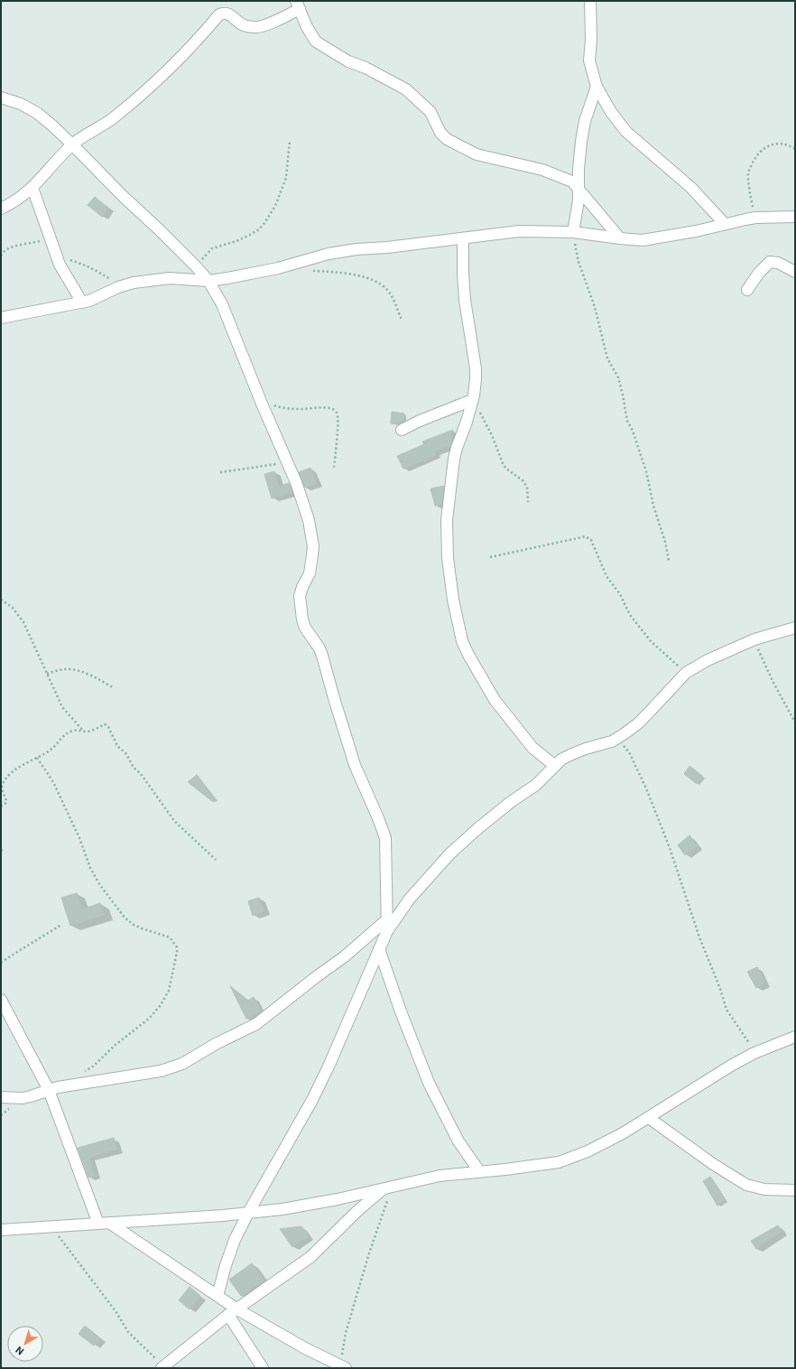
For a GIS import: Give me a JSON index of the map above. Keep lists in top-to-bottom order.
{
  "north": "bottom left"
}
